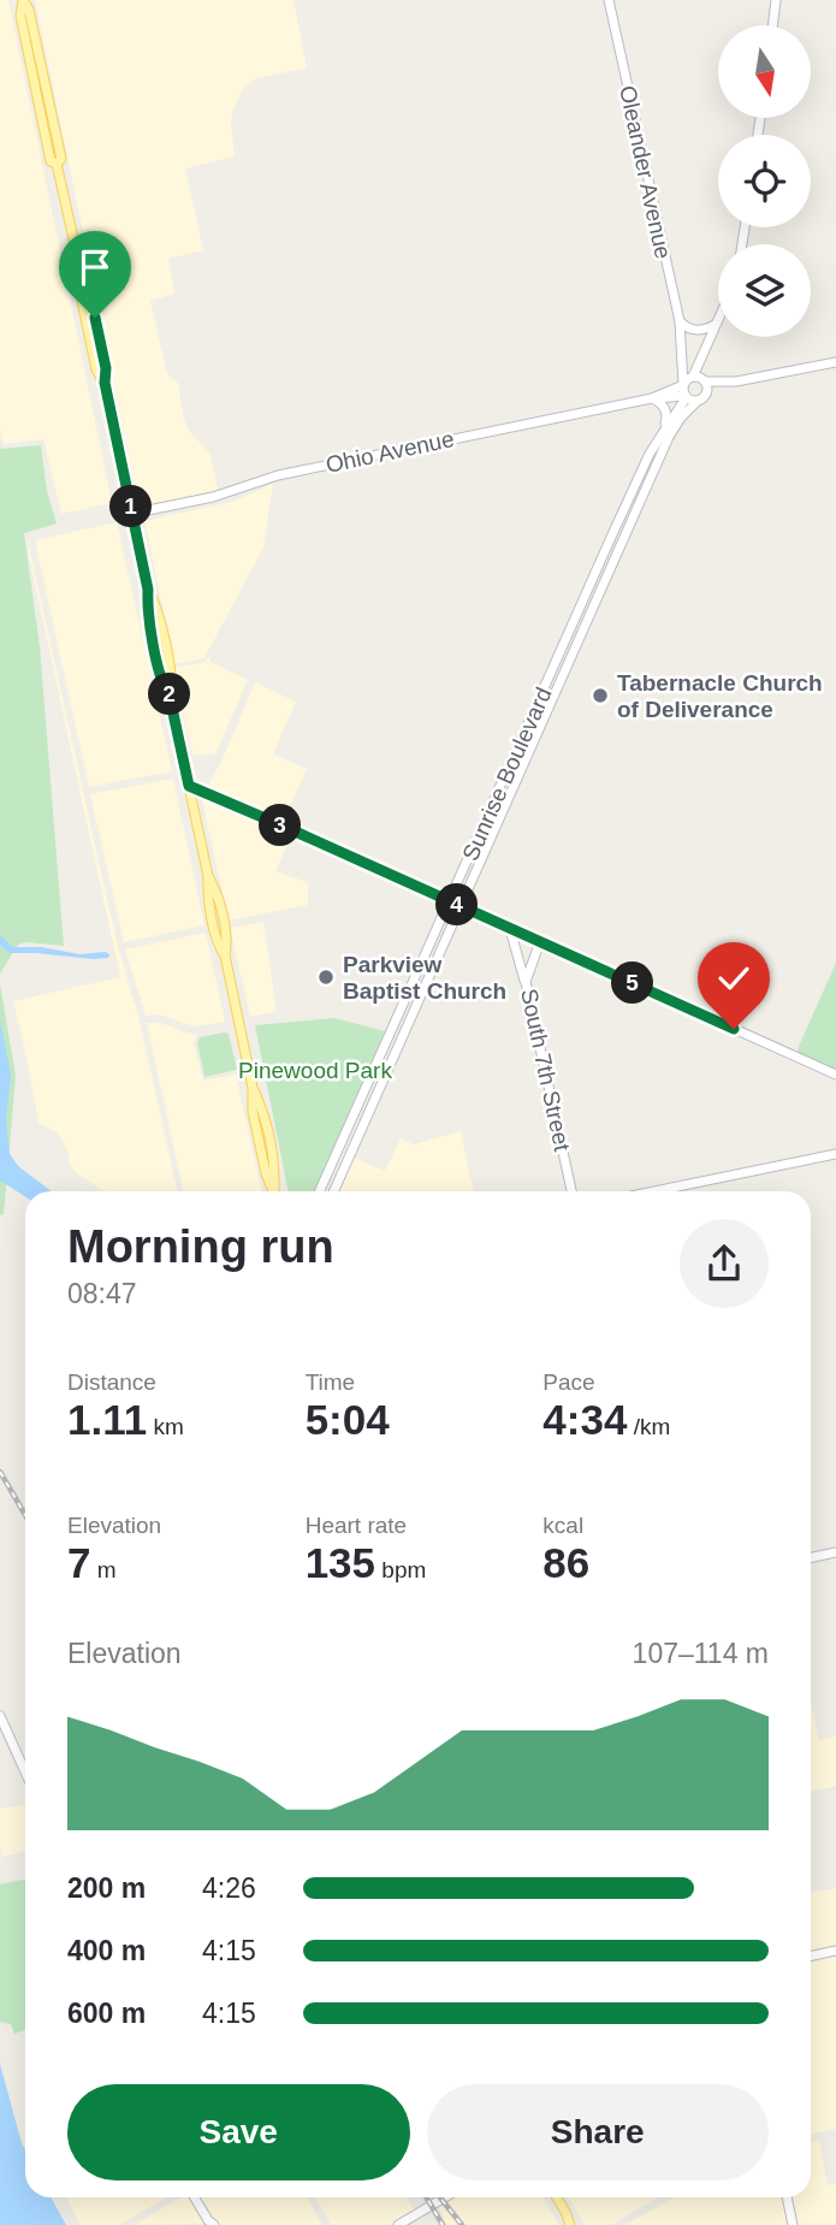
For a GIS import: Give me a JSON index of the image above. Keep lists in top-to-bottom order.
{
  "streets": {
    "street": [
      "Oleander Avenue",
      "Ohio Avenue",
      "Sunrise Boulevard",
      "South 7th Street"
    ]
  },
  "crossings": [
    ["Oleander Avenue", "Ohio Avenue"],
    ["Oleander Avenue", "Sunrise Boulevard"],
    ["Ohio Avenue", "Sunrise Boulevard"]
  ],
  "parks": ["Pinewood Park"],
  "places": ["Tabernacle Church of Deliverance", "Parkview Baptist Church"],
  "north": "bottom",
  "page": {
    "pins": [
      "1",
      "2",
      "3",
      "4",
      "5"
    ],
    "heading": ["Morning run", "08:47"],
    "stats": [
      ["Distance", "1.11 km"],
      ["Time", "5:04"],
      ["Pace", "4:34 /km"],
      ["Elevation", "7 m"],
      ["Heart rate", "135 bpm"],
      ["kcal", "86"]
    ],
    "chart": ["Elevation", "107–114 m"],
    "list": [
      {
        "name": "200 m",
        "note": "4:26"
      },
      {
        "name": "400 m",
        "note": "4:15"
      },
      {
        "name": "600 m",
        "note": "4:15"
      }
    ],
    "buttons": ["Save", "Share"]
  }
}
